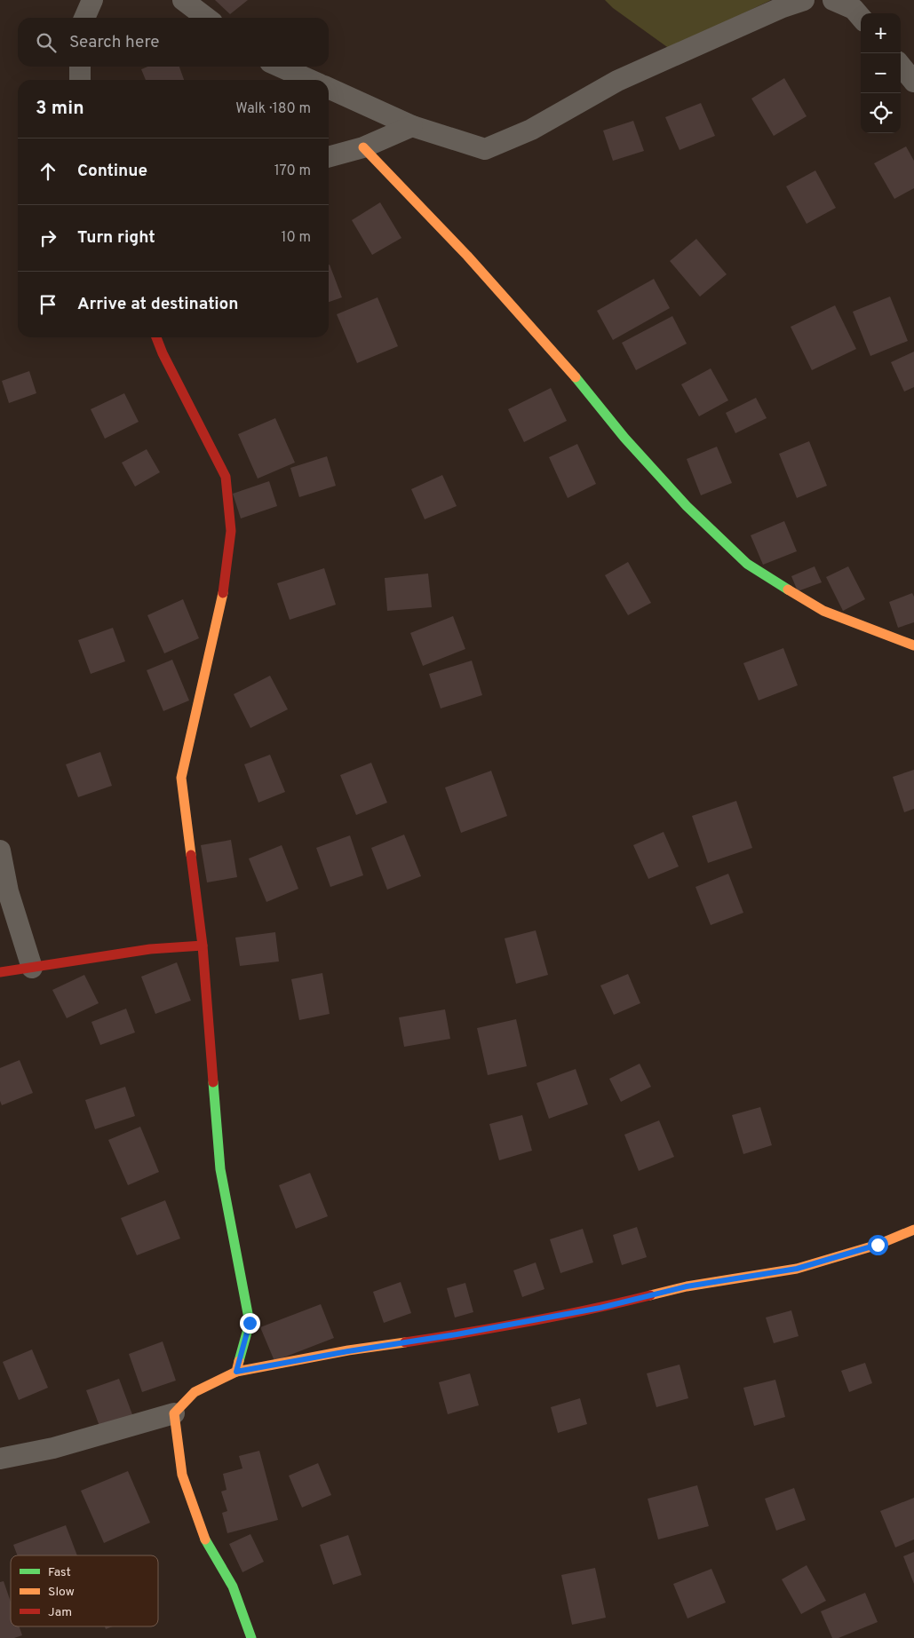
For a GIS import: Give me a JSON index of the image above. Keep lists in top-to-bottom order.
{
  "legend": ["Fast", "Slow", "Jam"],
  "page": {
    "map_buttons": ["+", "−"],
    "search": "Search here",
    "heading": ["3 min", "Walk · 180 m"],
    "list": [
      ["Continue", "170 m"],
      ["Turn right", "10 m"],
      "Arrive at destination"
    ]
  }
}
